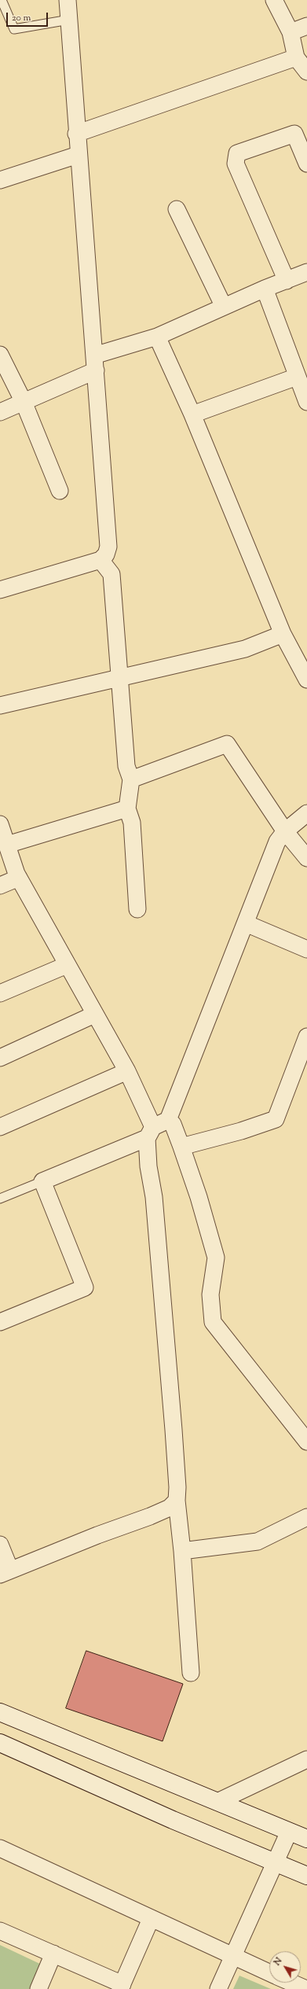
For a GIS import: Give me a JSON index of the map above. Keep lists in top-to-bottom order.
{
  "scale_bar": "20 m",
  "north": "top left"
}
